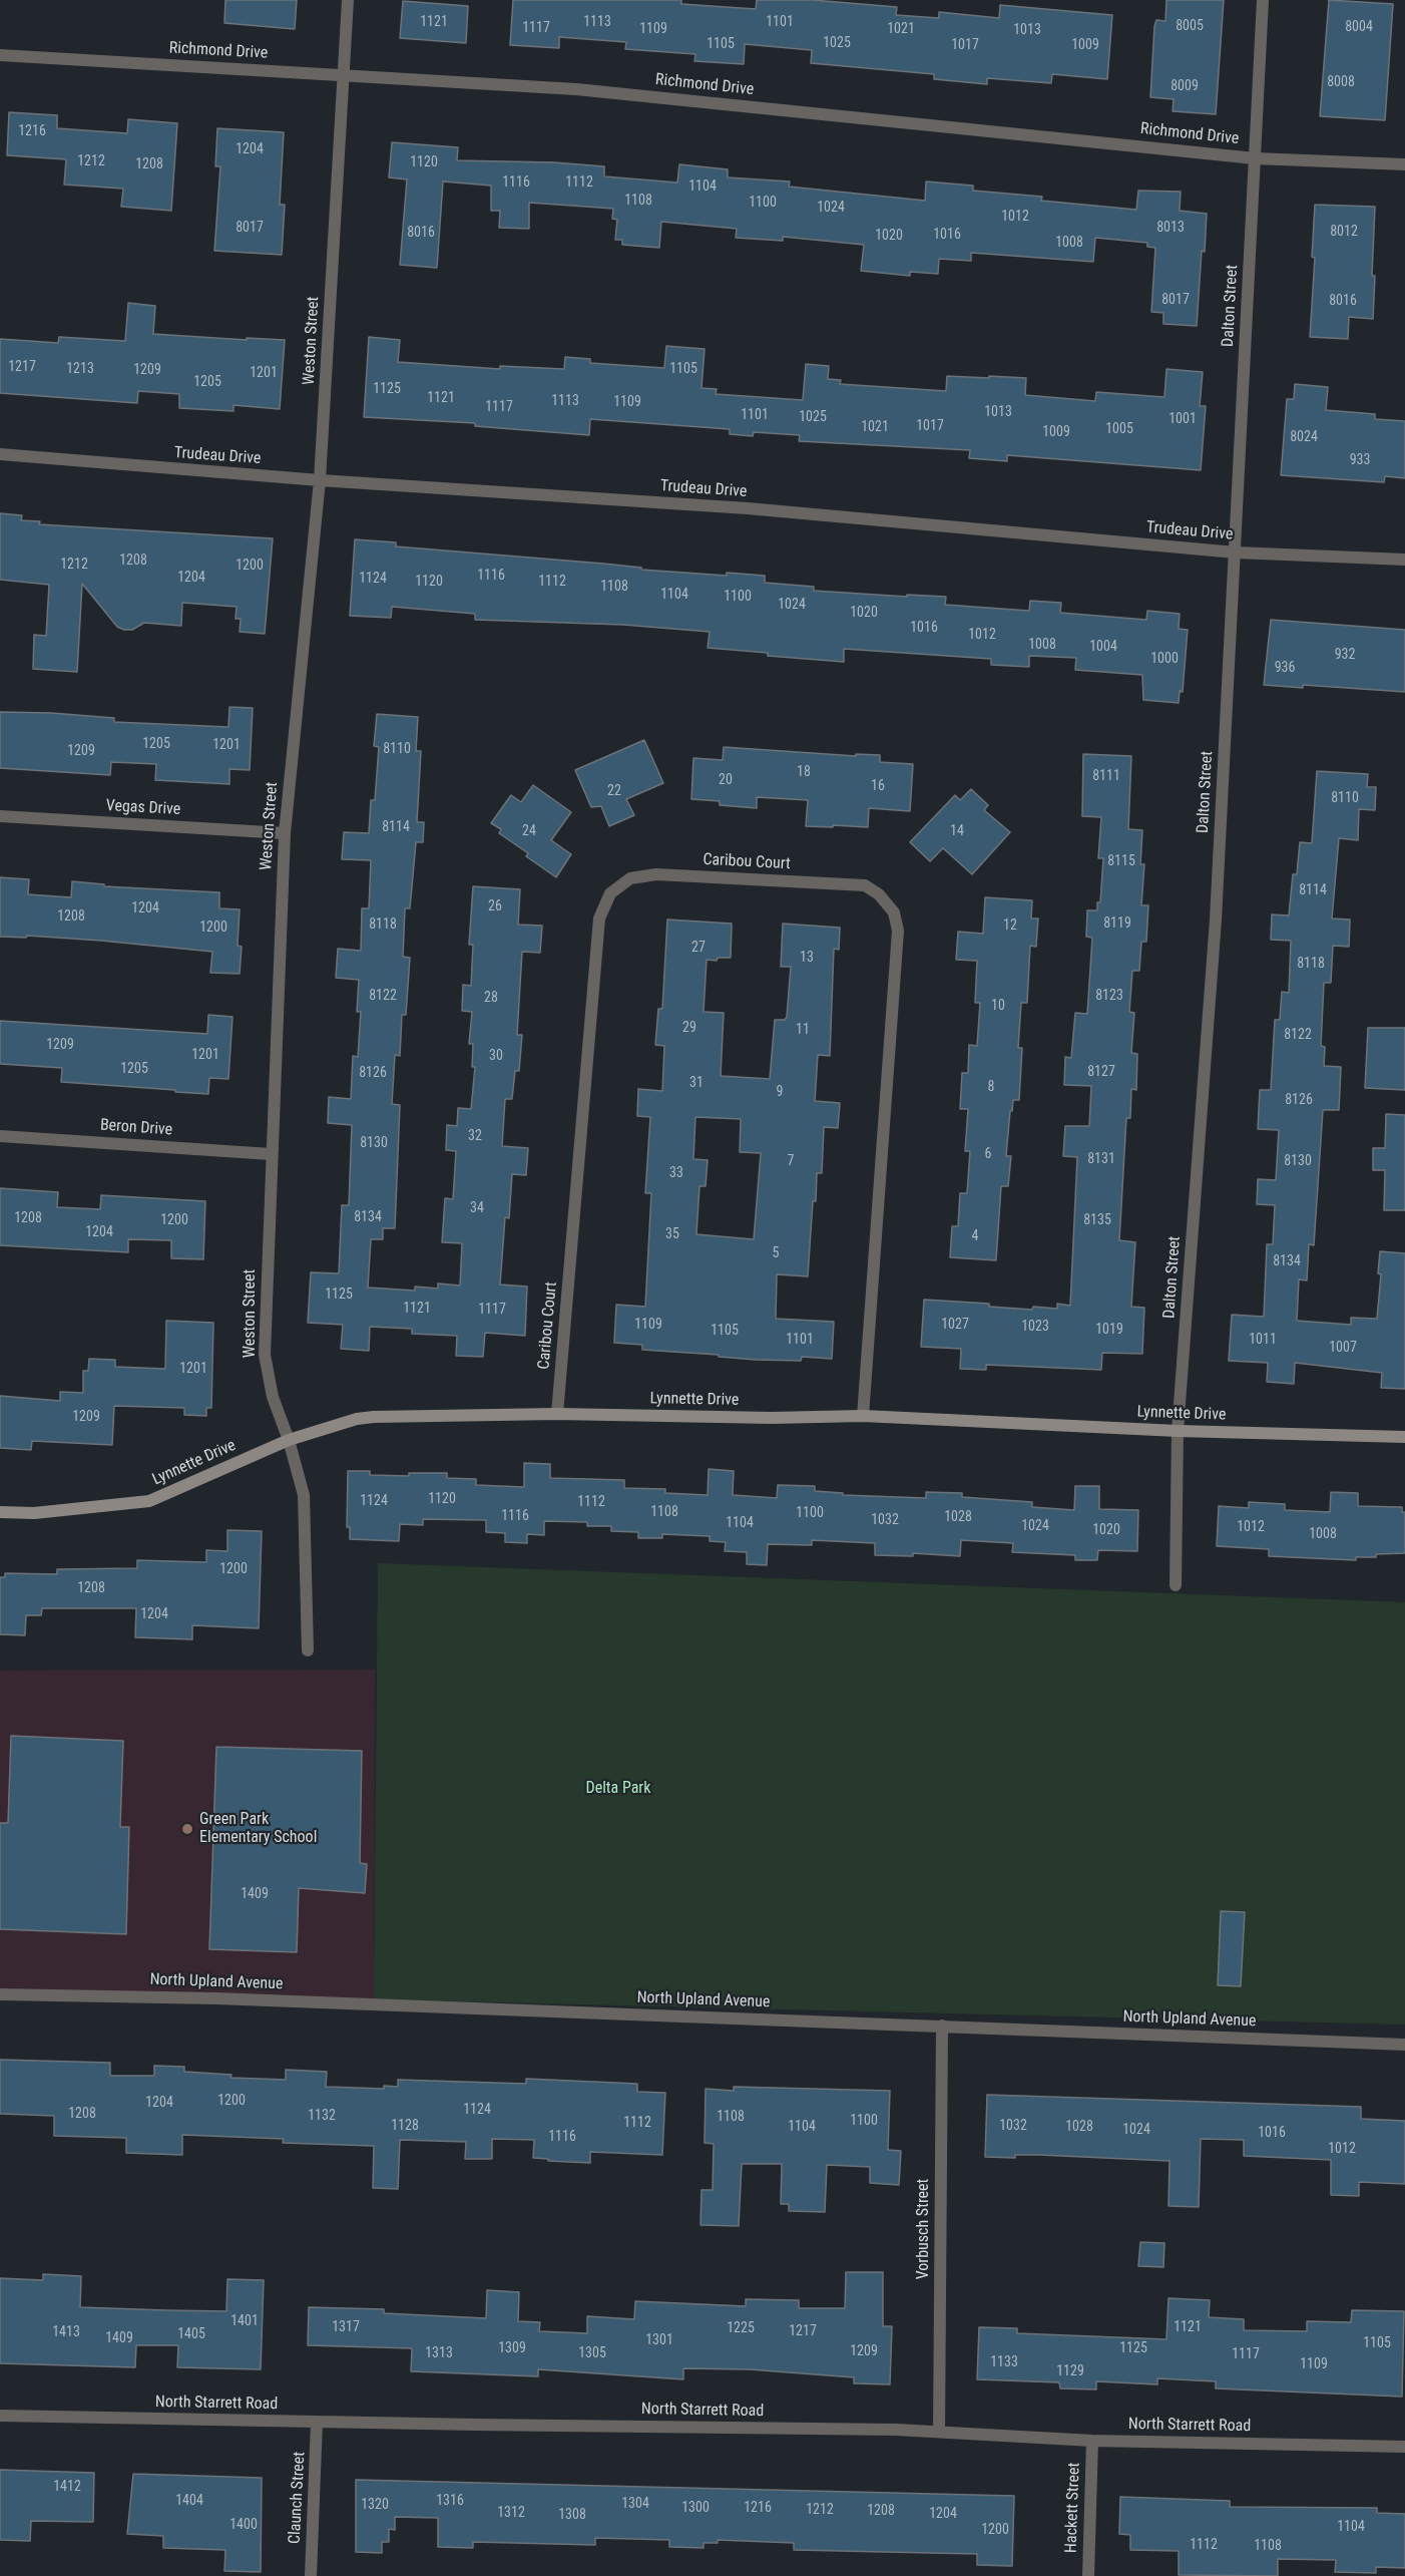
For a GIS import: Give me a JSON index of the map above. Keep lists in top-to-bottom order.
{
  "streets": {
    "street": [
      "Richmond Drive",
      "Dalton Street",
      "Weston Street",
      "Trudeau Drive",
      "Vegas Drive",
      "Caribou Court",
      "Beron Drive",
      "Lynnette Drive",
      "North Upland Avenue",
      "Vorbusch Street",
      "North Starrett Road",
      "Claunch Street",
      "Hackett Street"
    ]
  },
  "crossings": [
    ["Richmond Drive", "Dalton Street"],
    ["Richmond Drive", "Weston Street"],
    ["Dalton Street", "Trudeau Drive"],
    ["Dalton Street", "Lynnette Drive"],
    ["Weston Street", "Trudeau Drive"],
    ["Weston Street", "Vegas Drive"],
    ["Weston Street", "Beron Drive"],
    ["Weston Street", "Lynnette Drive"],
    ["Caribou Court", "Lynnette Drive"],
    ["North Upland Avenue", "Vorbusch Street"],
    ["Vorbusch Street", "North Starrett Road"],
    ["North Starrett Road", "Claunch Street"],
    ["North Starrett Road", "Hackett Street"]
  ],
  "parks": ["Delta Park"],
  "places": ["Green Park Elementary School"],
  "house_numbers": [
    "1121",
    "1113",
    "1101",
    "8005",
    "8004",
    "1117",
    "1109",
    "1021",
    "1013",
    "1025",
    "1105",
    "1017",
    "1009",
    "8008",
    "8009",
    "1216",
    "1204",
    "1212",
    "1120",
    "1208",
    "1116",
    "1112",
    "1104",
    "1108",
    "1100",
    "1024",
    "1012",
    "8017",
    "8013",
    "8012",
    "8016",
    "1016",
    "1020",
    "1008",
    "8017",
    "8016",
    "1217",
    "1213",
    "1105",
    "1209",
    "1201",
    "1205",
    "1125",
    "1121",
    "1113",
    "1109",
    "1117",
    "1013",
    "1101",
    "1025",
    "1001",
    "1017",
    "1021",
    "1005",
    "1009",
    "8024",
    "933",
    "1208",
    "1212",
    "1200",
    "1116",
    "1204",
    "1124",
    "1120",
    "1112",
    "1108",
    "1104",
    "1100",
    "1024",
    "1020",
    "1016",
    "1012",
    "1008",
    "1004",
    "932",
    "1000",
    "936",
    "1205",
    "1201",
    "8110",
    "1209",
    "18",
    "8111",
    "20",
    "16",
    "22",
    "8110",
    "8114",
    "24",
    "14",
    "8115",
    "8114",
    "26",
    "1204",
    "1208",
    "8119",
    "8118",
    "12",
    "1200",
    "27",
    "13",
    "8118",
    "8122",
    "8123",
    "28",
    "10",
    "29",
    "11",
    "8122",
    "1209",
    "1201",
    "30",
    "1205",
    "8127",
    "8126",
    "31",
    "8",
    "9",
    "8126",
    "32",
    "8130",
    "6",
    "8131",
    "7",
    "8130",
    "33",
    "34",
    "8134",
    "1208",
    "1200",
    "8135",
    "1204",
    "35",
    "4",
    "5",
    "8134",
    "1125",
    "1121",
    "1117",
    "1109",
    "1027",
    "1023",
    "1019",
    "1105",
    "1101",
    "1011",
    "1007",
    "1201",
    "1209",
    "1120",
    "1124",
    "1112",
    "1108",
    "1100",
    "1116",
    "1028",
    "1032",
    "1104",
    "1024",
    "1012",
    "1020",
    "1008",
    "1200",
    "1208",
    "1204",
    "1409",
    "1200",
    "1204",
    "1124",
    "1208",
    "1132",
    "1108",
    "1100",
    "1112",
    "1128",
    "1032",
    "1104",
    "1028",
    "1024",
    "1016",
    "1116",
    "1012",
    "1401",
    "1317",
    "1121",
    "1225",
    "1217",
    "1413",
    "1405",
    "1409",
    "1301",
    "1105",
    "1309",
    "1125",
    "1209",
    "1313",
    "1305",
    "1117",
    "1133",
    "1109",
    "1129",
    "1412",
    "1404",
    "1316",
    "1304",
    "1320",
    "1300",
    "1216",
    "1212",
    "1208",
    "1312",
    "1204",
    "1308",
    "1400",
    "1104",
    "1200",
    "1112",
    "1108"
  ]
}
